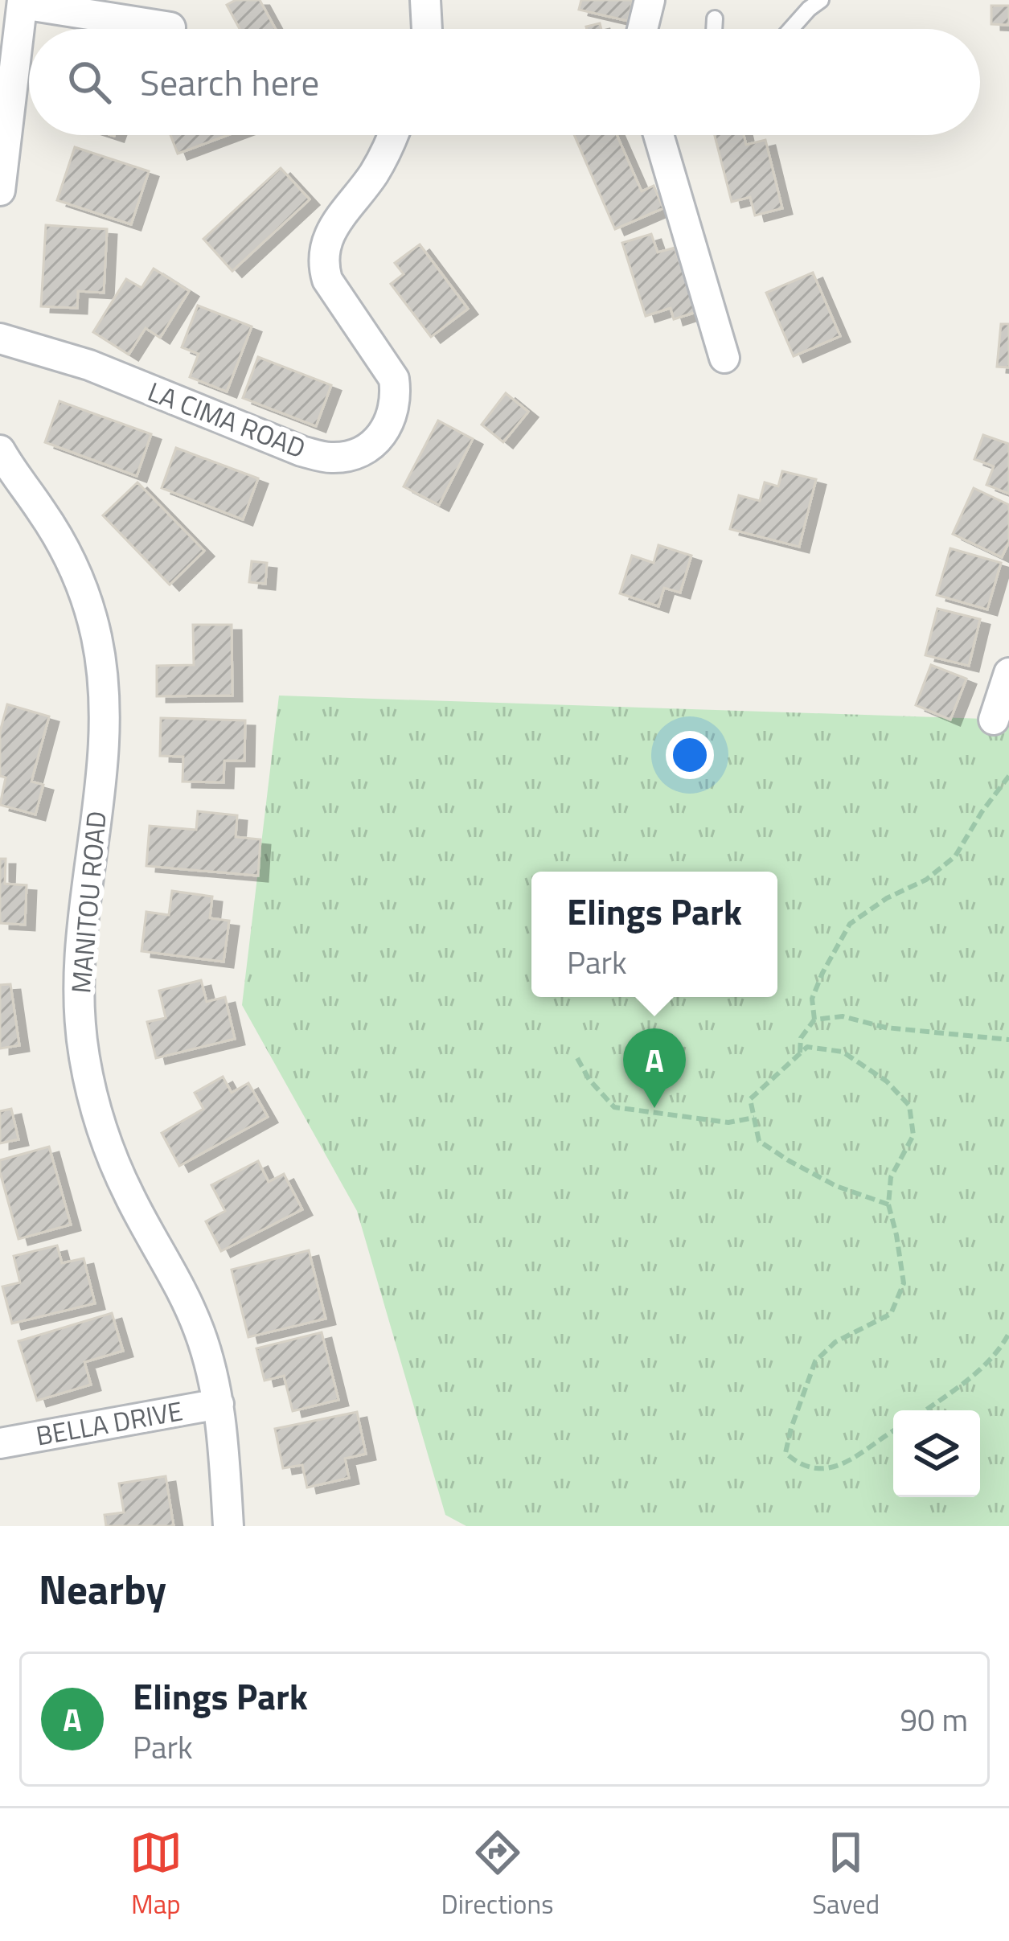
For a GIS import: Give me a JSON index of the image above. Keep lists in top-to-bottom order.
{
  "streets": {
    "street": ["LA CIMA ROAD", "MANITOU ROAD", "BELLA DRIVE"]
  },
  "crossings": [
    ["MANITOU ROAD", "BELLA DRIVE"]
  ],
  "page": {
    "search": "Search here",
    "popup": ["Elings Park", "Park"],
    "pins": "A",
    "heading": "Nearby",
    "list": [
      {
        "mark": "A",
        "name": "Elings Park",
        "note": "Park",
        "value": "90 m"
      }
    ],
    "nav": ["Map", "Directions", "Saved"]
  }
}
